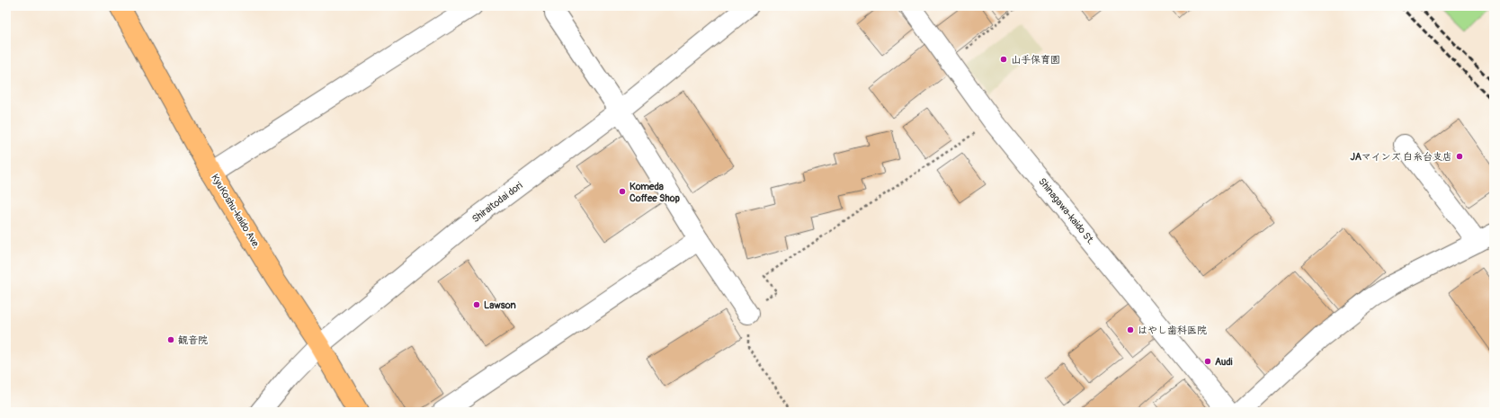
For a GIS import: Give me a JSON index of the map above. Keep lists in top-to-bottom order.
{
  "streets": {
    "main road": ["KyuKoshu-kaido Ave."],
    "street": ["Shiraitodai dori", "Shinagawa-kaido St."]
  },
  "crossings": [
    ["Shiraitodai dori", "KyuKoshu-kaido Ave."]
  ],
  "places": [
    "山手保育園",
    "JAマインズ 白糸台支店",
    "Komeda Coffee Shop",
    "Lawson",
    "はやし歯科医院",
    "観音院",
    "Audi"
  ]
}
